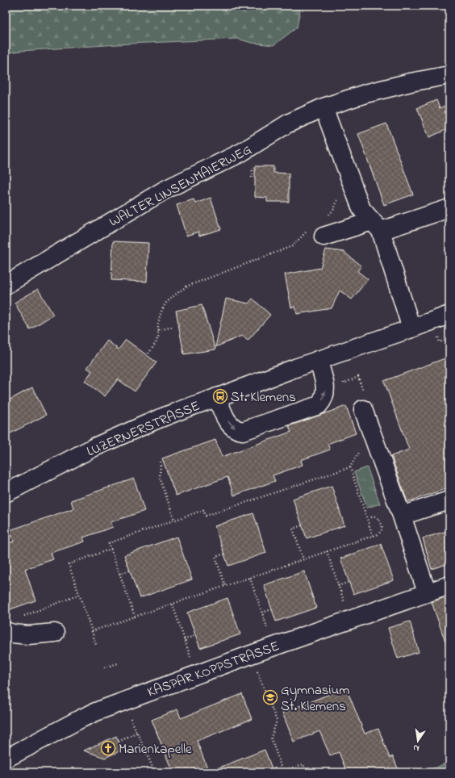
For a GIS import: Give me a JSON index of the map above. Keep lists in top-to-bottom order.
{
  "streets": {
    "street": ["WALTER LINSENMAIERWEG", "LUZERNERSTRASSE", "KASPAR KOPPSTRASSE"]
  },
  "places": {
    "bus stop": ["St. Klemens"],
    "school or university": ["Gymnasium St. Klemens"],
    "church": ["Marienkapelle"]
  },
  "north": "bottom"
}
